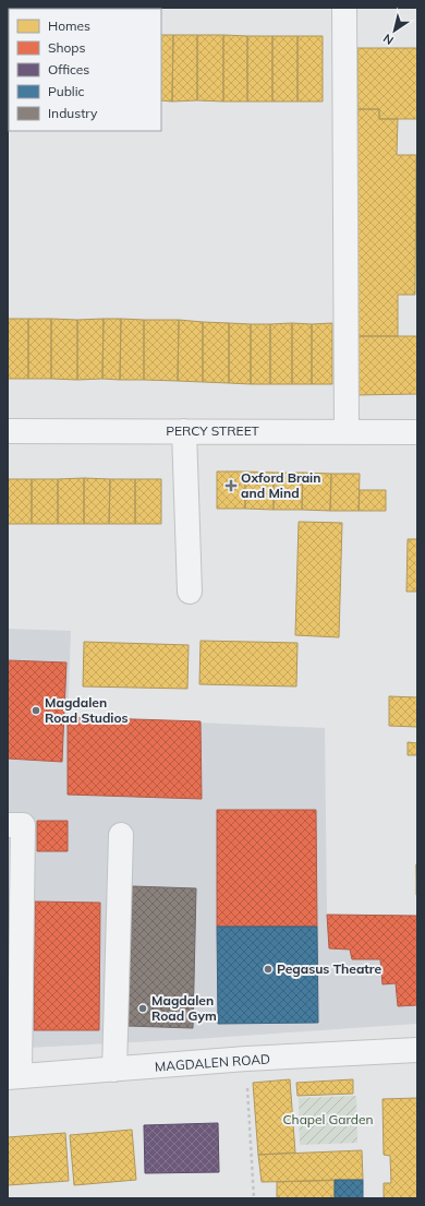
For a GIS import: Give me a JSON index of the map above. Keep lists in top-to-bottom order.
{
  "streets": {
    "street": ["PERCY STREET", "MAGDALEN ROAD"]
  },
  "parks": ["Chapel Garden"],
  "places": {
    "health": ["Oxford Brain and Mind"],
    "other": ["Magdalen Road Studios", "Pegasus Theatre", "Magdalen Road Gym"]
  },
  "legend": [
    "Homes",
    "Shops",
    "Offices",
    "Public",
    "Industry"
  ],
  "north": "bottom left"
}
